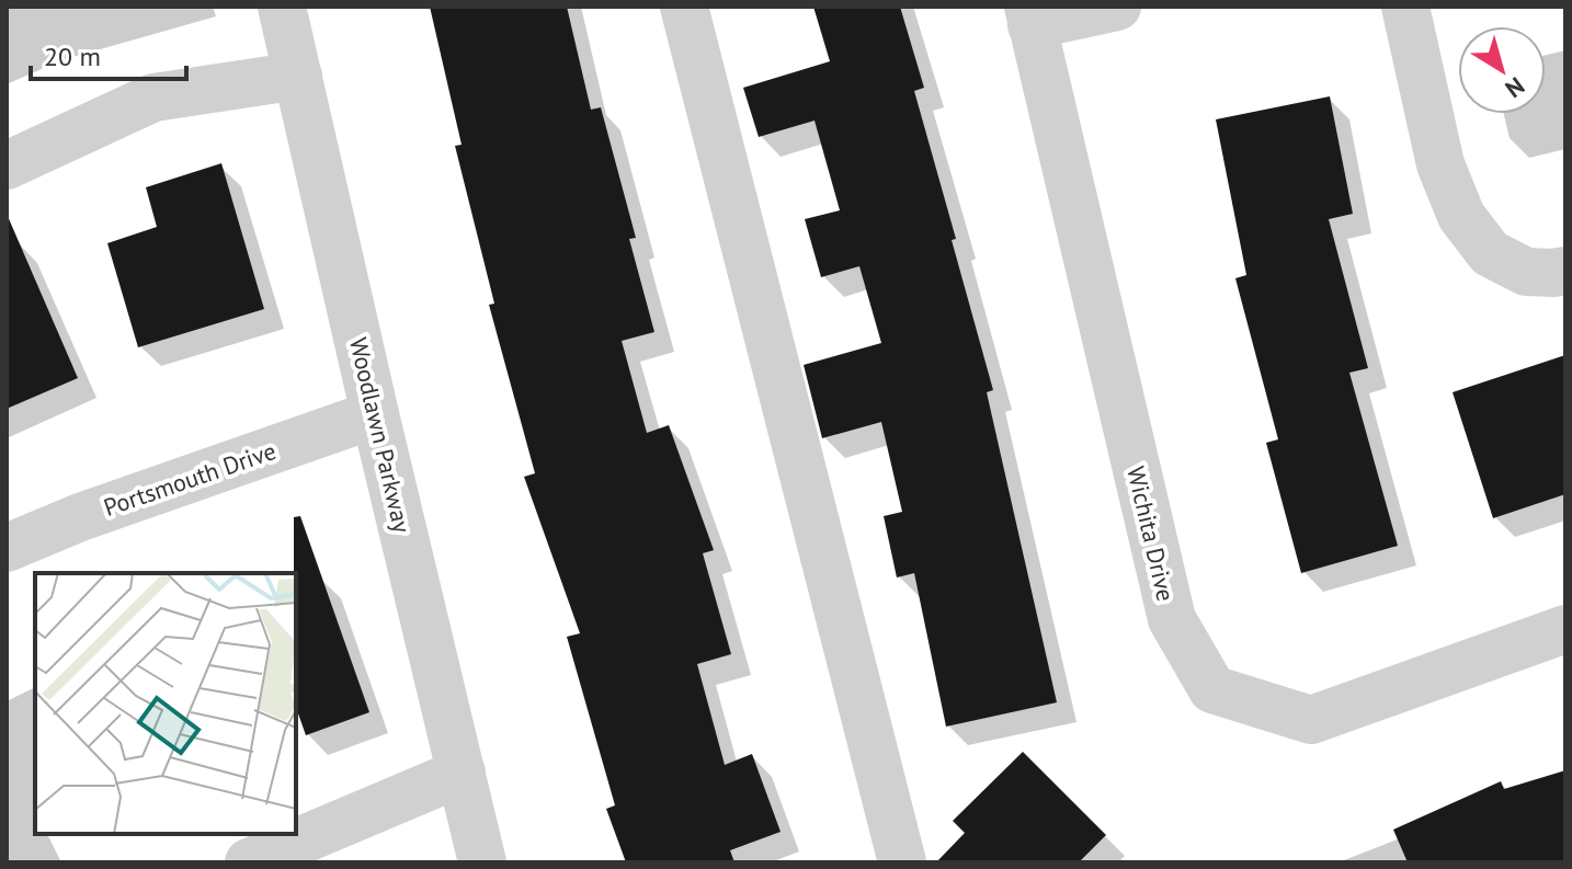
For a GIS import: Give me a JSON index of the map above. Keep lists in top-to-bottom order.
{
  "streets": {
    "street": ["Woodlawn Parkway", "Portsmouth Drive", "Wichita Drive"]
  },
  "crossings": [
    ["Woodlawn Parkway", "Portsmouth Drive"]
  ],
  "scale_bar": "20 m",
  "north": "bottom right"
}
